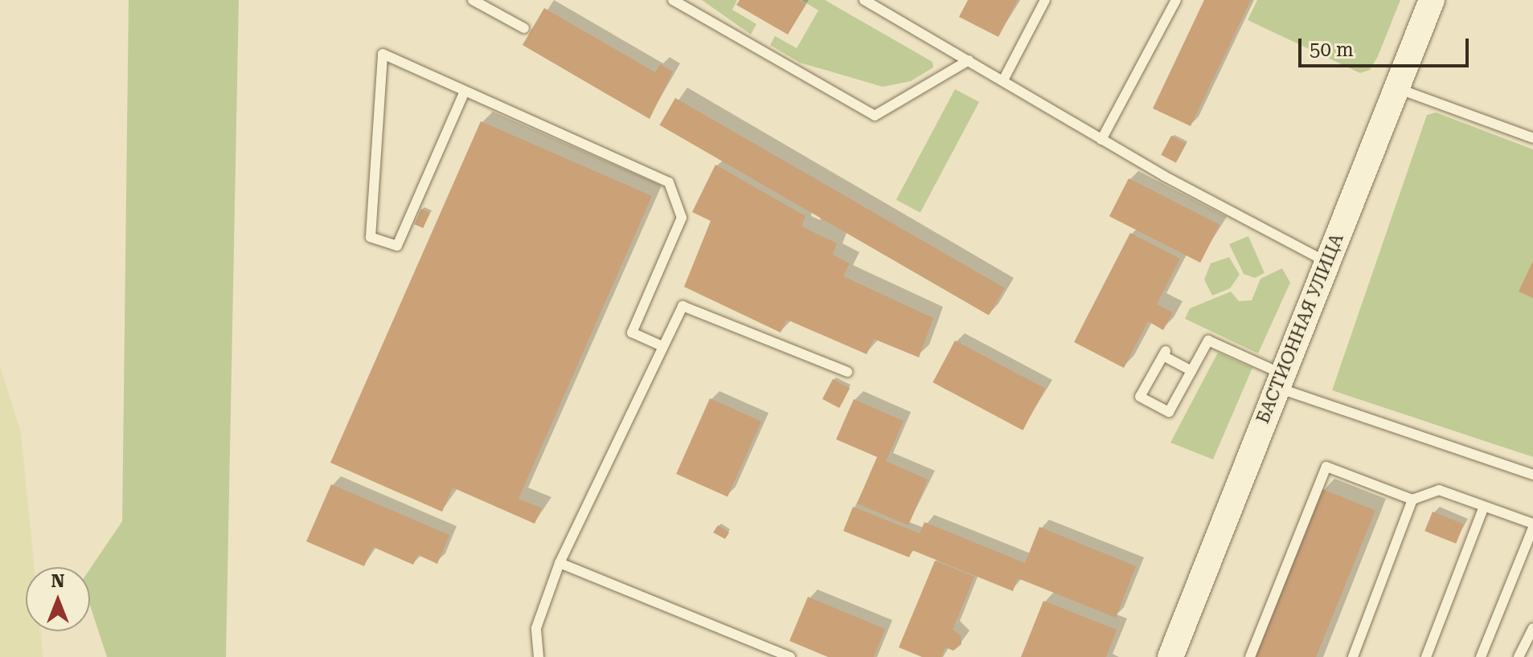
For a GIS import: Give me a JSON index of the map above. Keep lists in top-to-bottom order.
{
  "streets": {
    "street": ["БАСТИОННАЯ УЛИЦА"]
  },
  "scale_bar": "50 m",
  "north": "top"
}
